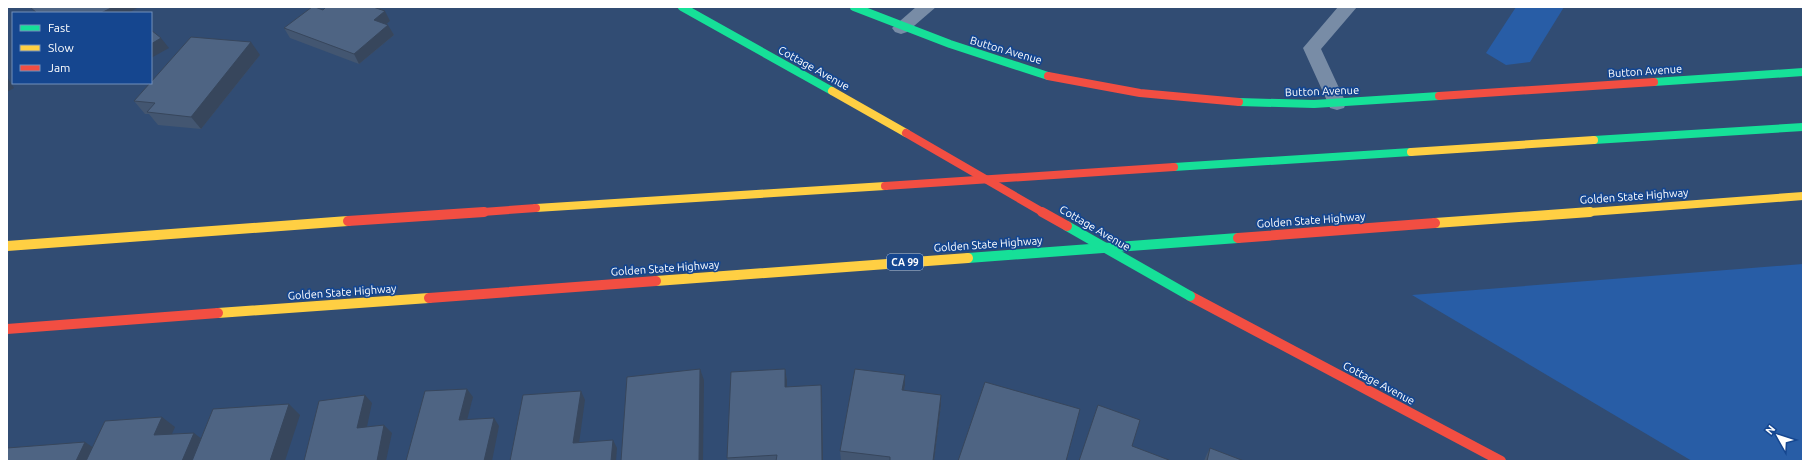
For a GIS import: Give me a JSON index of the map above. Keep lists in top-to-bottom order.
{
  "streets": {
    "main road": [
      "Button Avenue",
      "Cottage Avenue",
      "Golden State Highway",
      "CA 99"
    ]
  },
  "legend": ["Fast", "Slow", "Jam"],
  "north": "top left"
}
